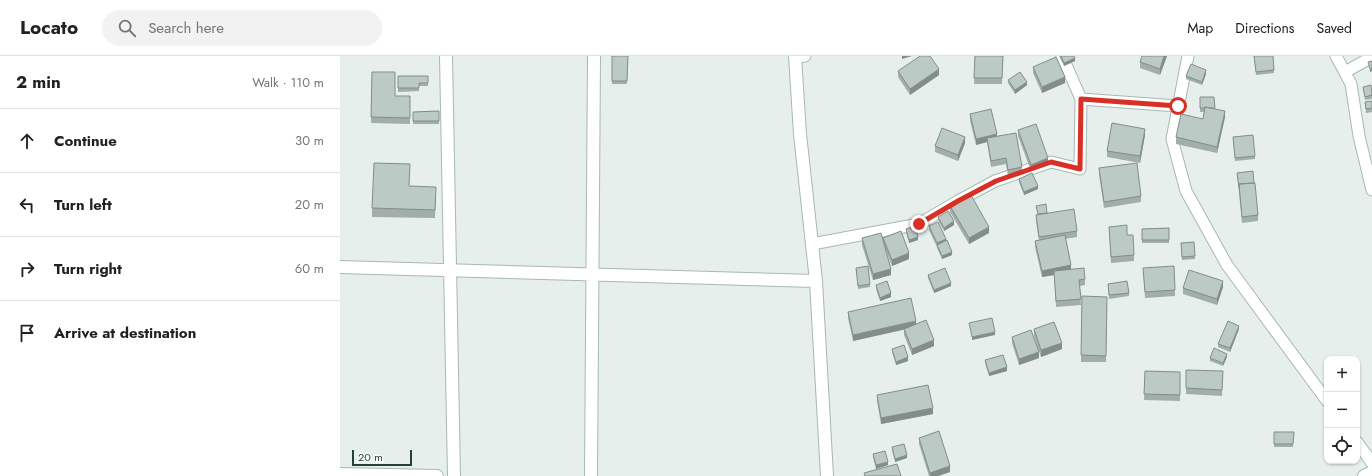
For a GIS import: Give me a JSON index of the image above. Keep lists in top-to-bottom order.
{
  "scale_bar": "20 m",
  "page": {
    "header": "Locato",
    "search": "Search here",
    "nav": ["Map", "Directions", "Saved"],
    "heading": ["2 min", "Walk · 110 m"],
    "list": [
      ["Continue", "30 m"],
      ["Turn left", "20 m"],
      ["Turn right", "60 m"],
      "Arrive at destination"
    ],
    "map_buttons": ["+", "−"],
    "scale": "20 m"
  }
}
